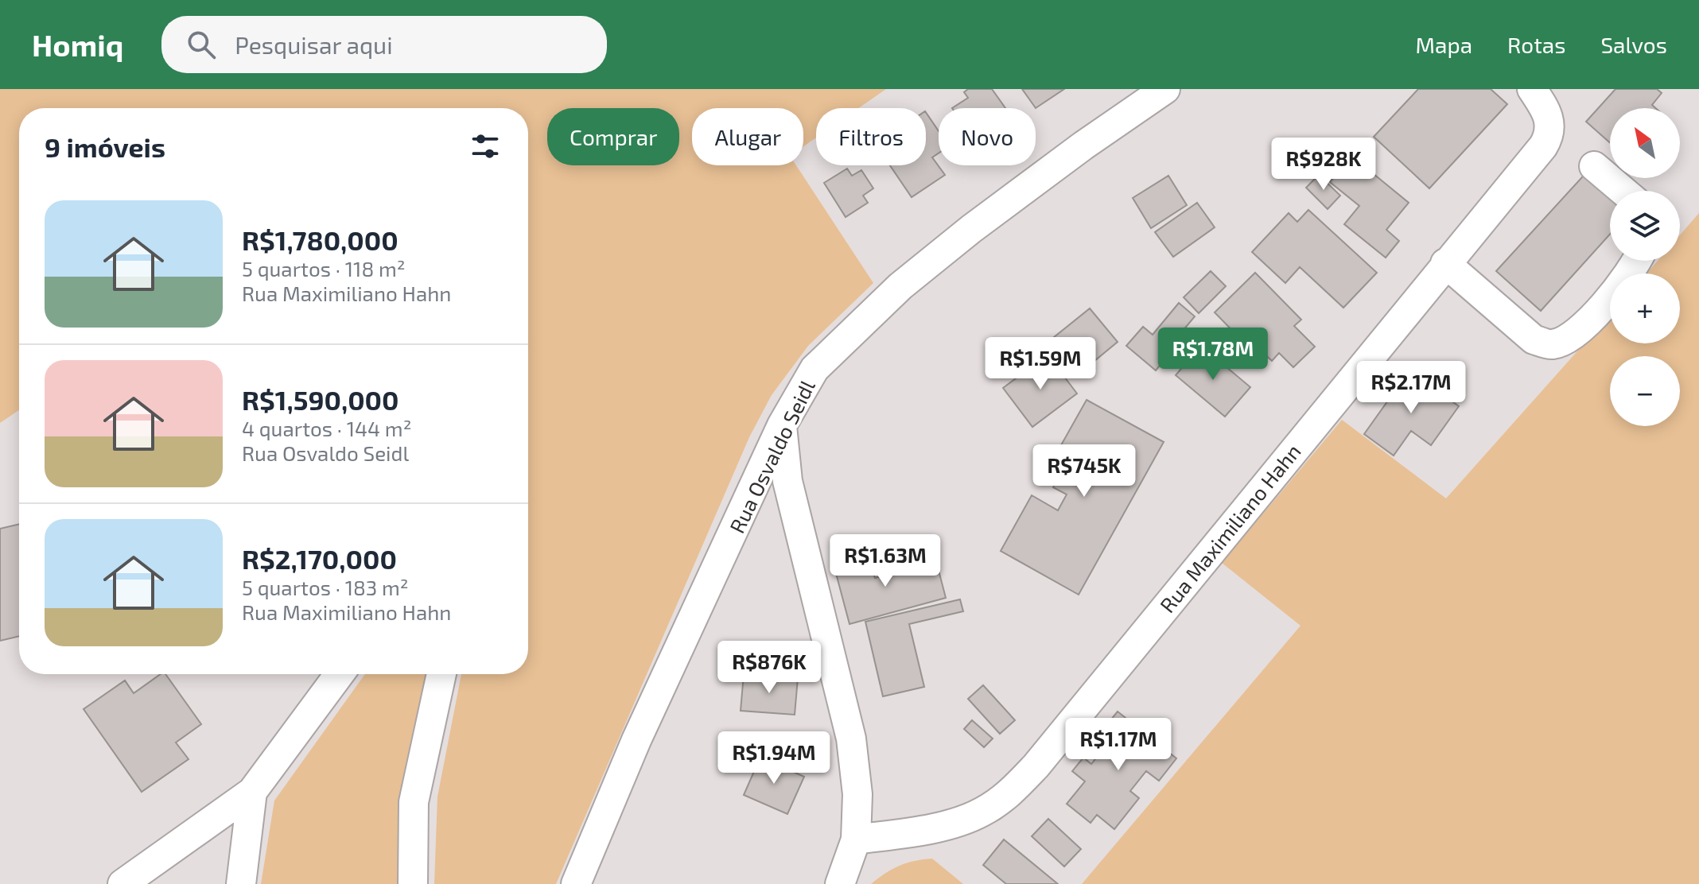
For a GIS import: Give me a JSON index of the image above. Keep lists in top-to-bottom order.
{
  "streets": {
    "street": ["Rua Osvaldo Seidl", "Rua Maximiliano Hahn"]
  },
  "north": "top left",
  "page": {
    "header": "Homiq",
    "search": "Pesquisar aqui",
    "nav": ["Mapa", "Rotas", "Salvos"],
    "map_buttons": ["+", "−"],
    "chip": [
      "Comprar",
      "Alugar",
      "Filtros",
      "Novo"
    ],
    "heading": "9 imóveis",
    "price": [
      "R$928K",
      "R$1.78M",
      "R$1.59M",
      "R$2.17M",
      "R$745K",
      "R$1.63M",
      "R$876K",
      "R$1.17M",
      "R$1.94M"
    ],
    "list": [
      {
        "name": "R$1,780,000",
        "note": "5 quartos · 118 m² · Rua Maximiliano Hahn"
      },
      {
        "name": "R$1,590,000",
        "note": "4 quartos · 144 m² · Rua Osvaldo Seidl"
      },
      {
        "name": "R$2,170,000",
        "note": "5 quartos · 183 m² · Rua Maximiliano Hahn"
      }
    ]
  }
}
